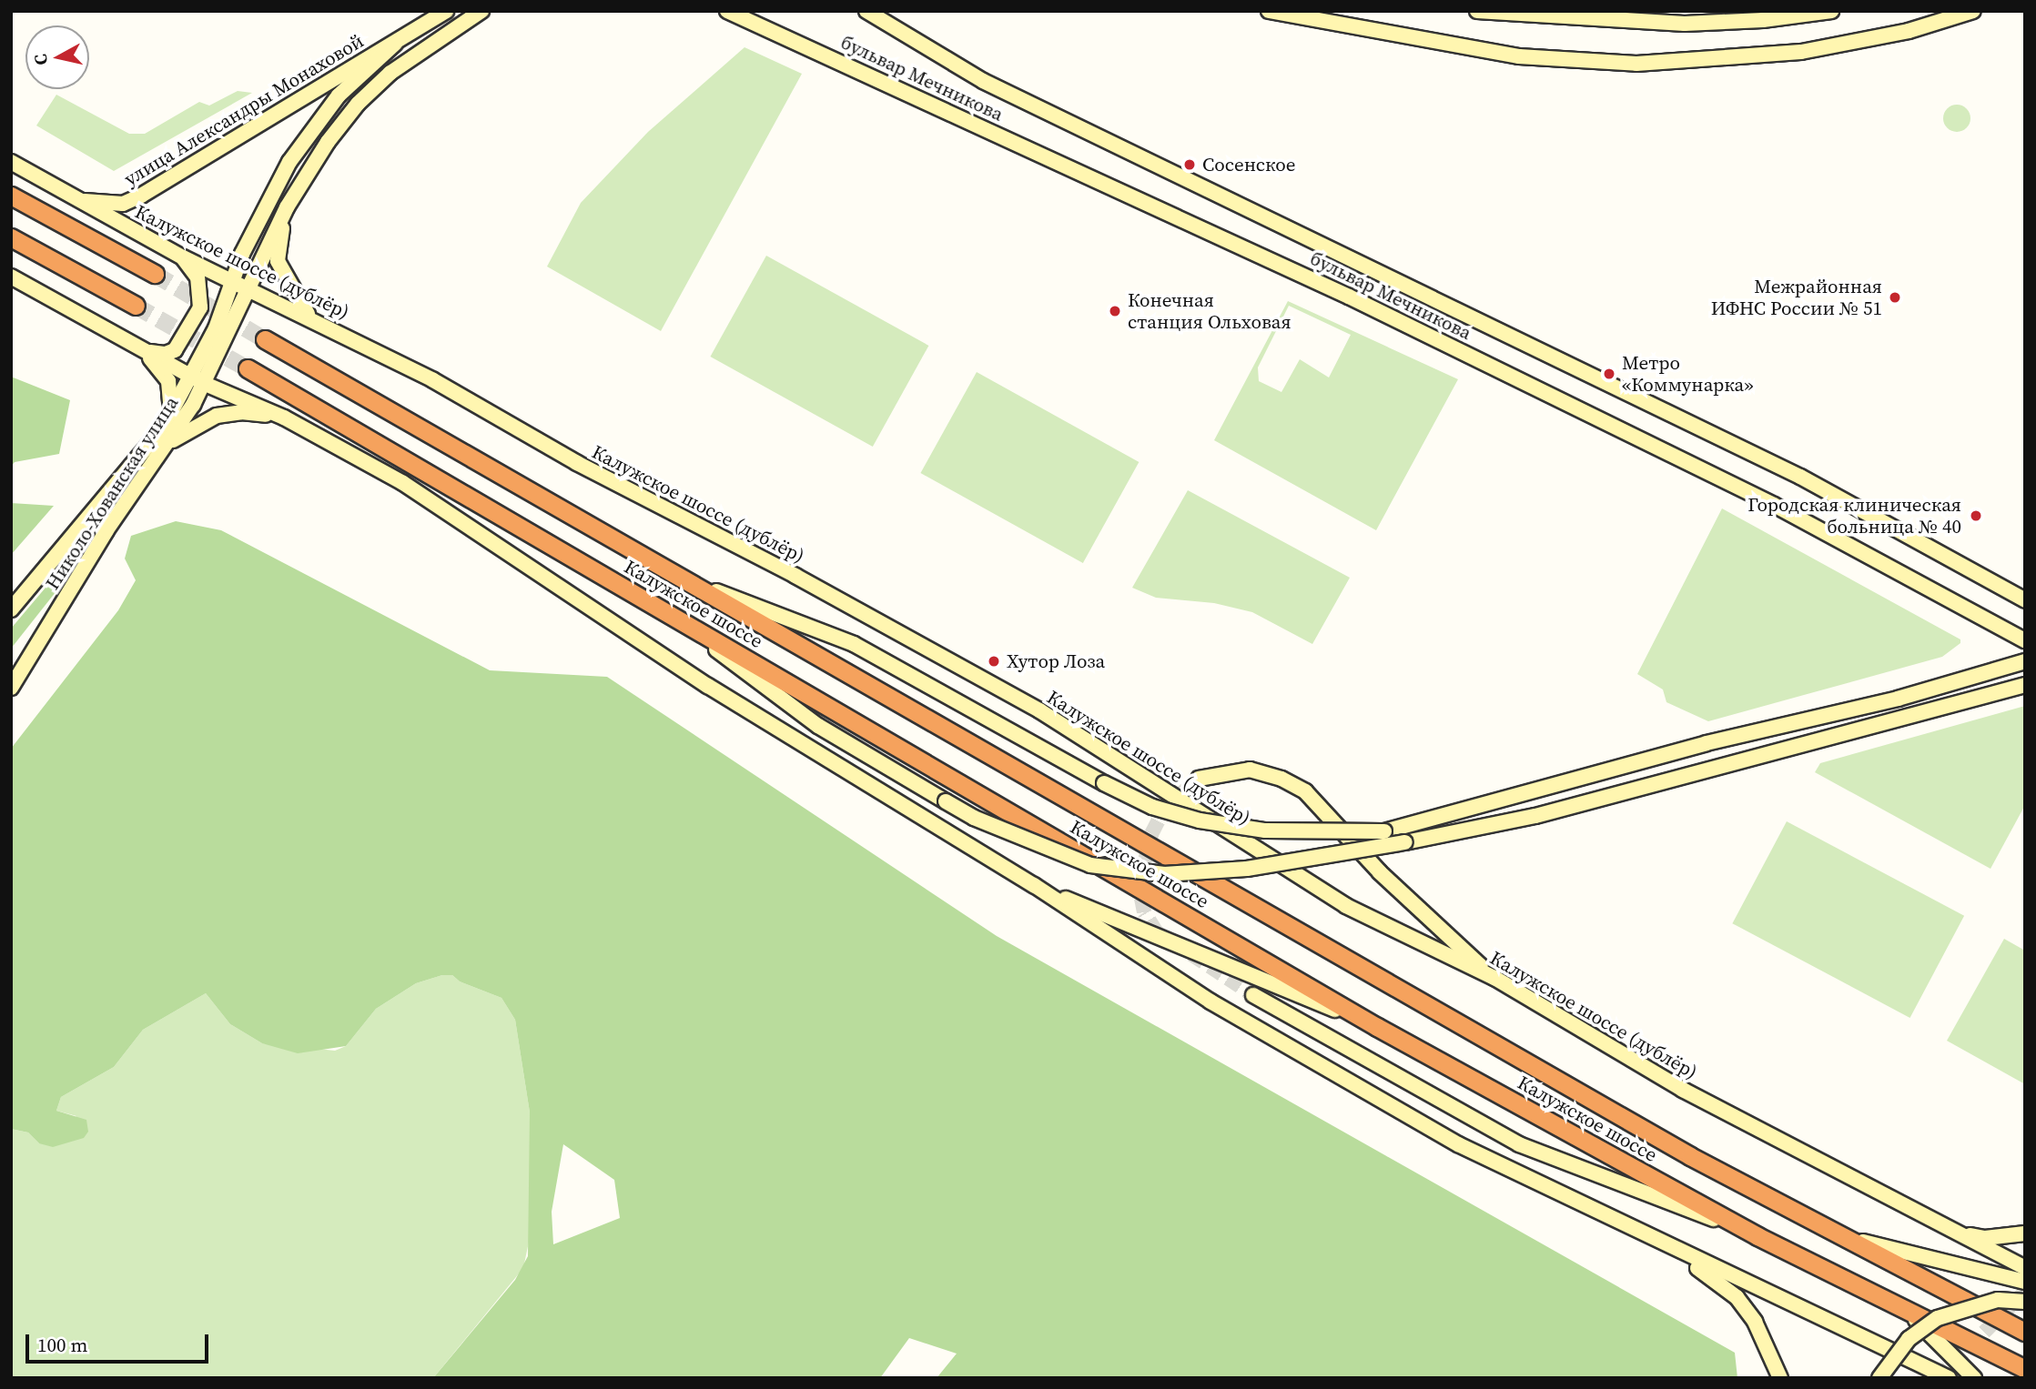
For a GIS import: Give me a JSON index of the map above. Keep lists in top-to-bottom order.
{
  "streets": {
    "highway": ["Калужское шоссе"],
    "main road": [
      "бульвар Мечникова",
      "улица Александры Монаховой",
      "Калужское шоссе (дублёр)",
      "Николо-Хованская улица"
    ]
  },
  "crossings": [
    ["улица Александры Монаховой", "Калужское шоссе (дублёр)"],
    ["улица Александры Монаховой", "Николо-Хованская улица"]
  ],
  "places": [
    "Сосенское",
    "Межрайонная ИФНС России № 51",
    "Конечная станция Ольховая",
    "Метро «Коммунарка»",
    "Городская клиническая больница № 40",
    "Хутор Лоза"
  ],
  "scale_bar": "100 m",
  "north": "left"
}
